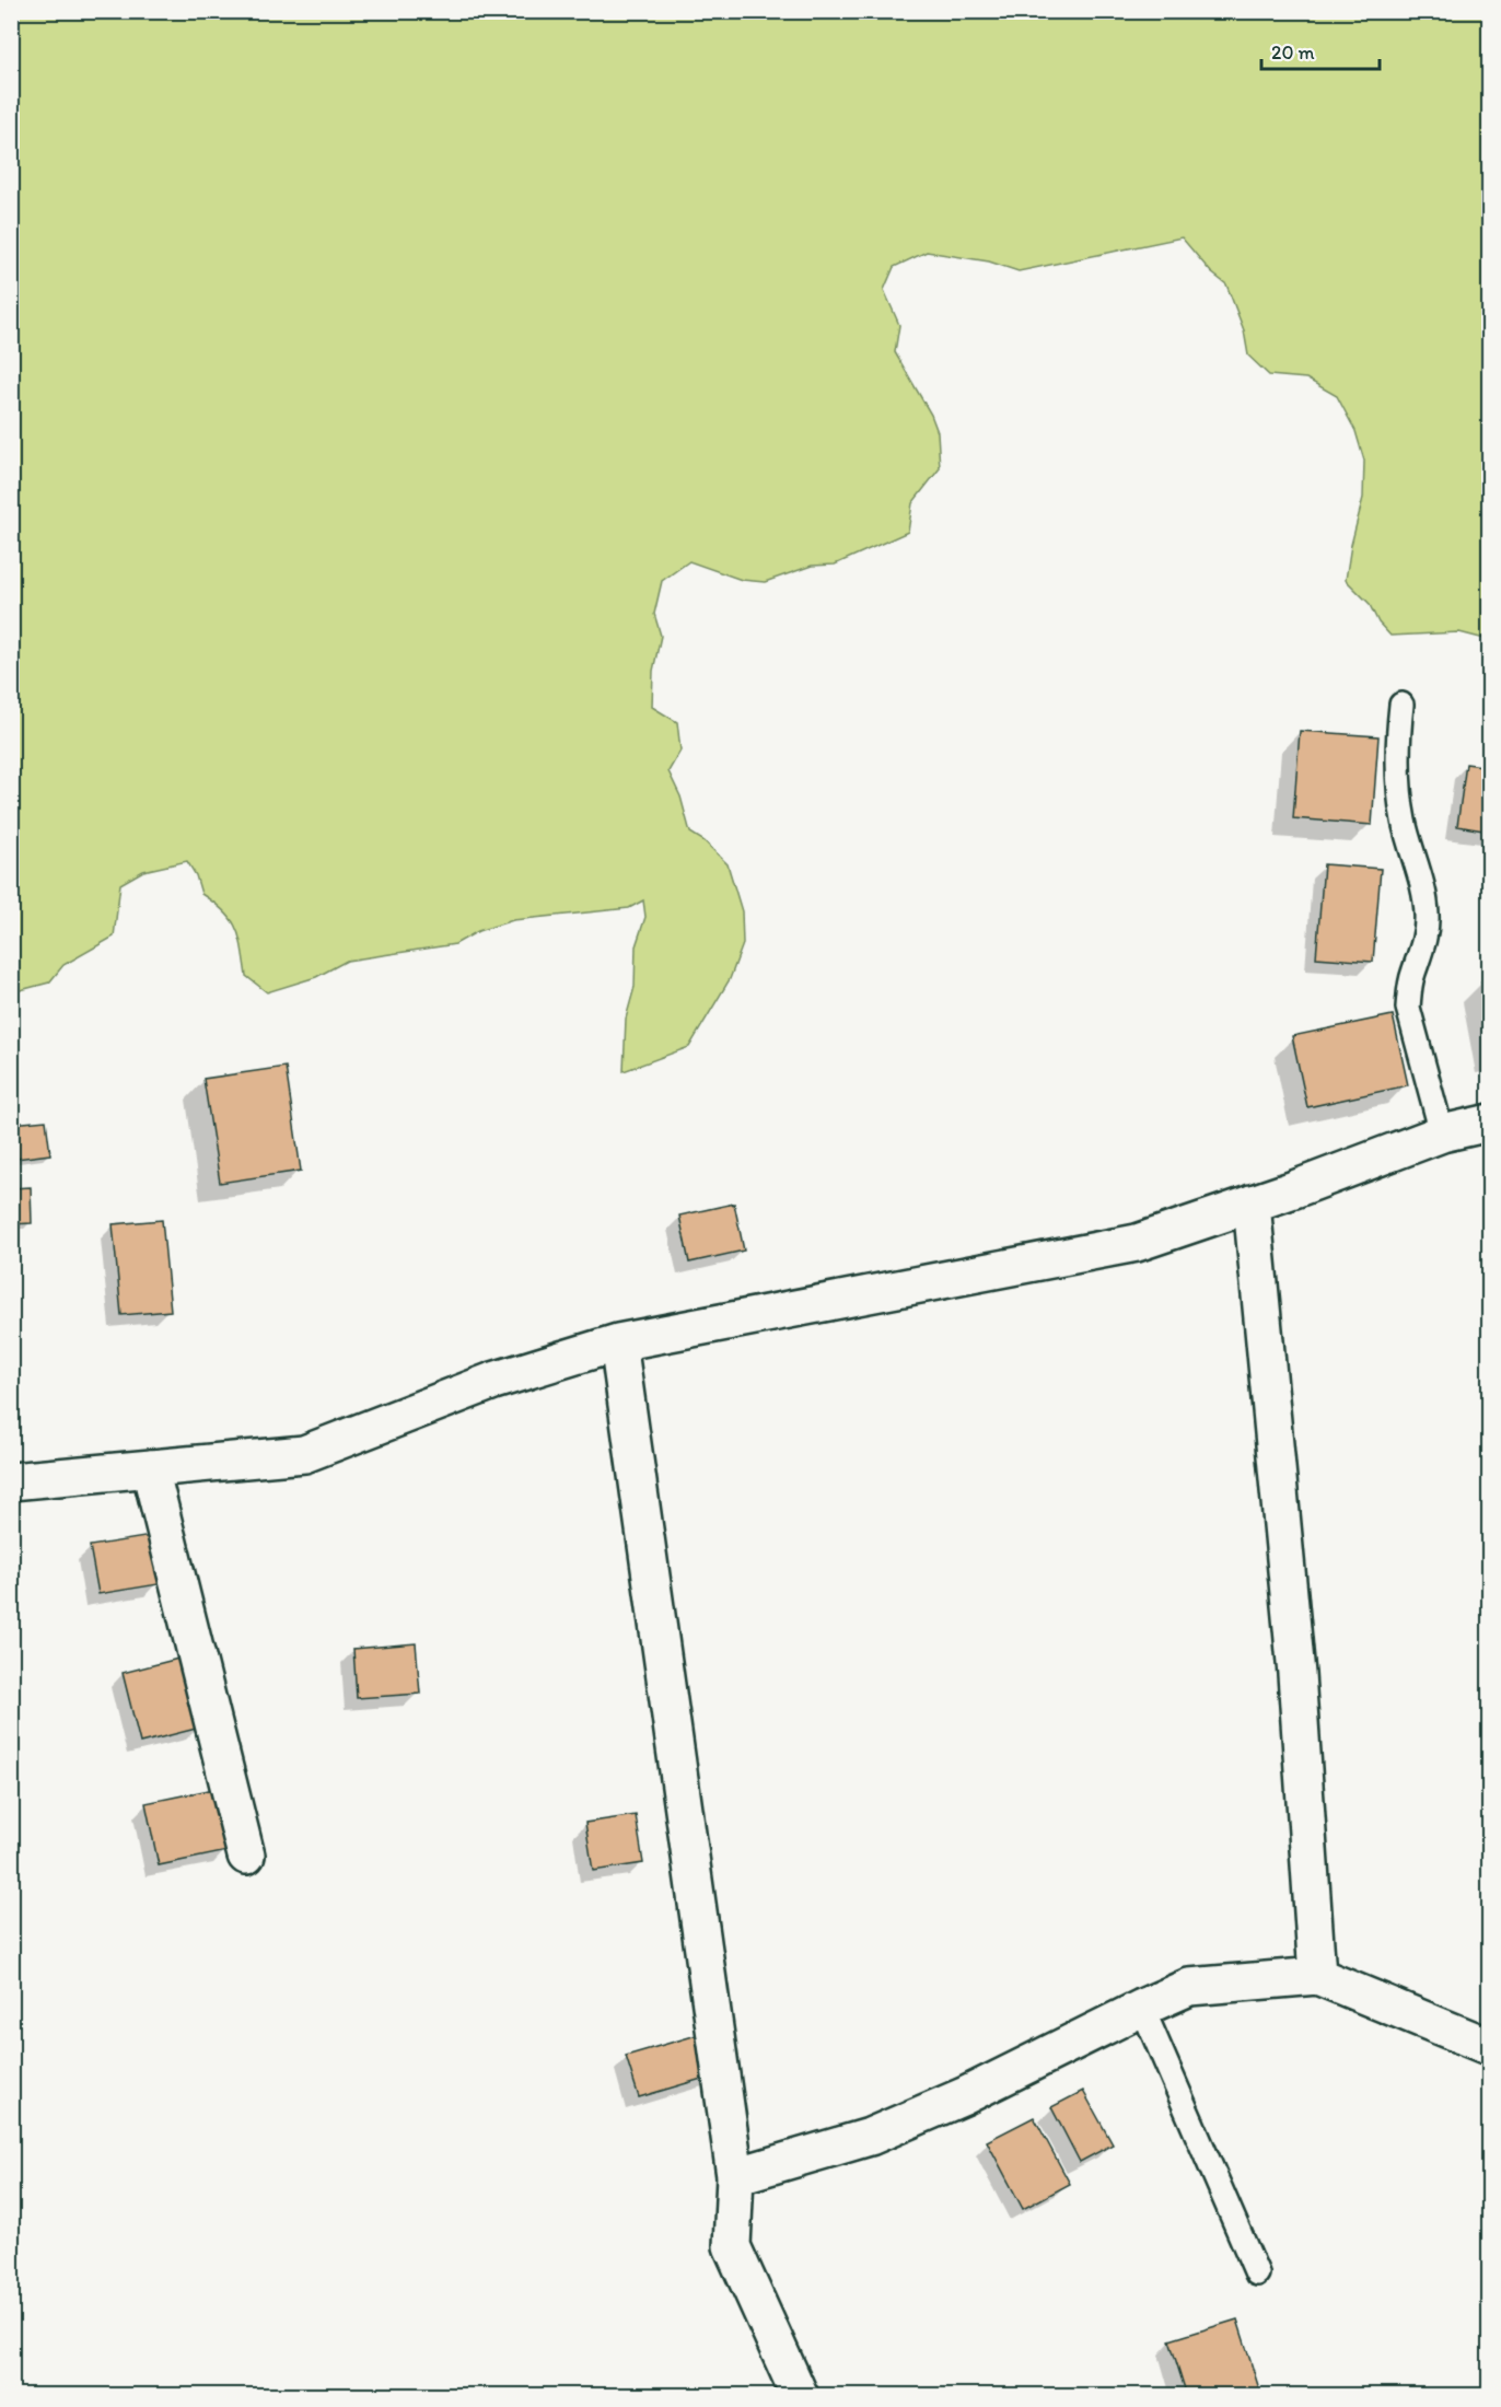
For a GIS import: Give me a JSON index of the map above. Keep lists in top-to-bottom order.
{
  "scale_bar": "20 m"
}
